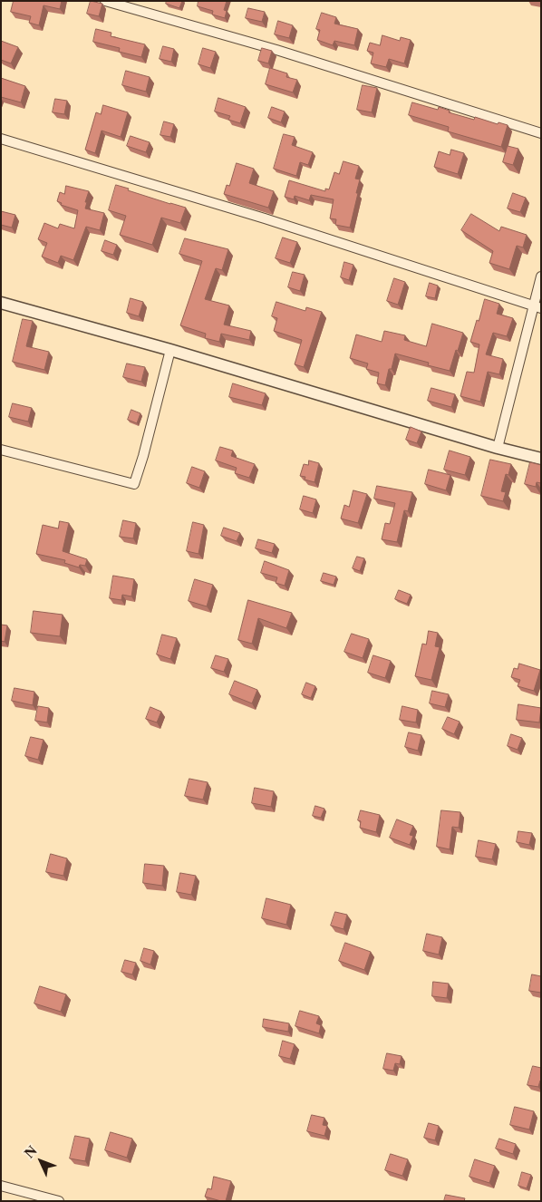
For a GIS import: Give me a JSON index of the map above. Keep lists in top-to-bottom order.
{
  "north": "top left"
}
